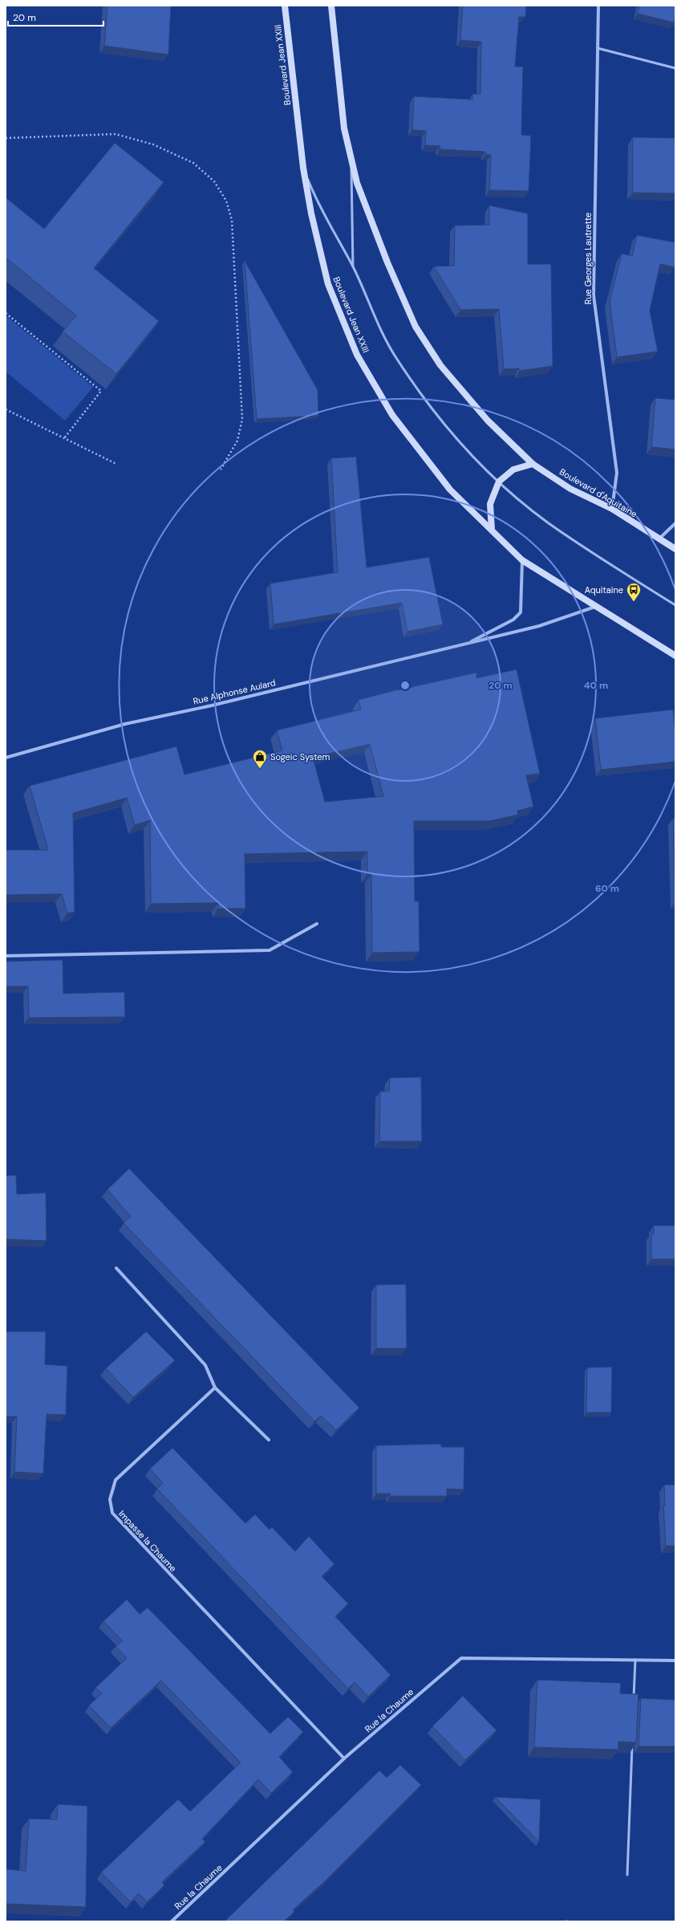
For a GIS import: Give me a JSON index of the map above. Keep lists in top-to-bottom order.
{
  "streets": {
    "main road": ["Boulevard Jean XXIII", "Boulevard d'Aquitaine"],
    "street": [
      "Rue Georges Lautrette",
      "Rue Alphonse Aulard",
      "Impasse la Chaume",
      "Rue la Chaume"
    ]
  },
  "crossings": [
    ["Rue Georges Lautrette", "Boulevard d'Aquitaine"],
    ["Impasse la Chaume", "Rue la Chaume"]
  ],
  "places": {
    "bus stop": ["Aquitaine"],
    "shop": ["Sogeic System"]
  },
  "scale_bar": "20 m",
  "rings": ["20 m", "40 m", "60 m"]
}
